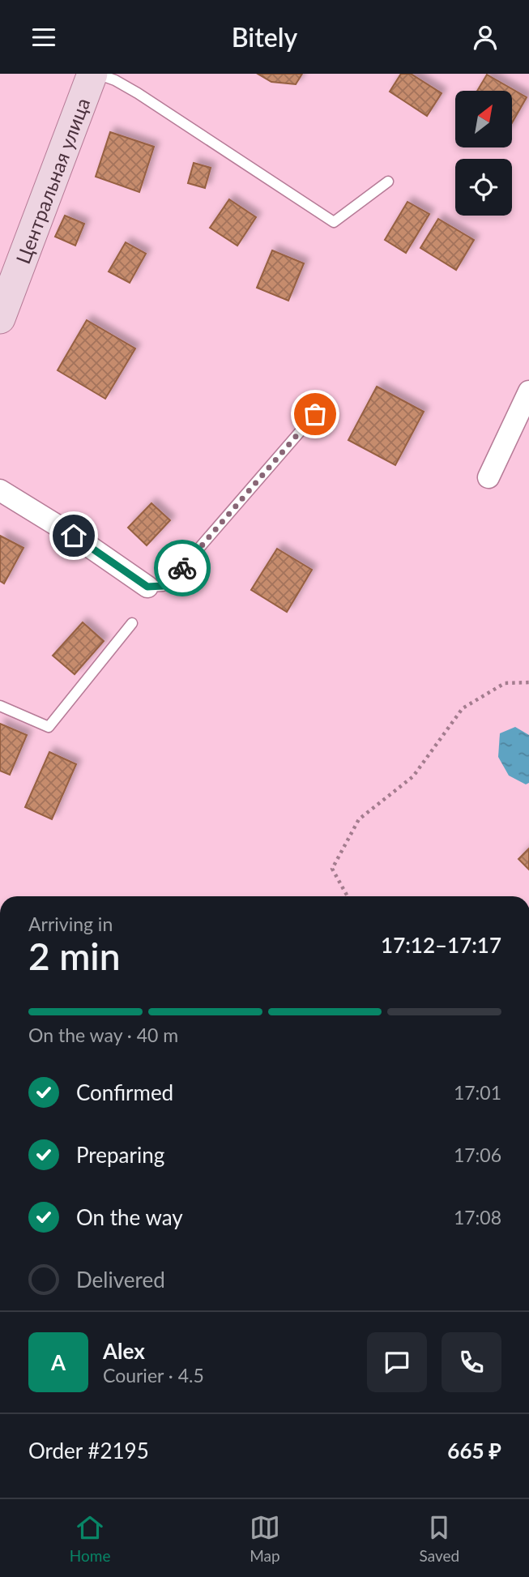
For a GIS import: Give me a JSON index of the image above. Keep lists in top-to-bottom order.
{
  "streets": {
    "street": ["Центральная улица"]
  },
  "north": "top right",
  "page": {
    "header": "Bitely",
    "heading": ["2 min", "Arriving in", "17:12–17:17"],
    "panel": [
      "Alex",
      "Courier · 4.5",
      "Order #2195",
      "665 ₽"
    ],
    "bar": "On the way · 40 m",
    "list": [
      ["Confirmed", "17:01"],
      ["Preparing", "17:06"],
      ["On the way", "17:08"],
      "Delivered"
    ],
    "round": "A",
    "tabs": ["Home", "Map", "Saved"]
  }
}
